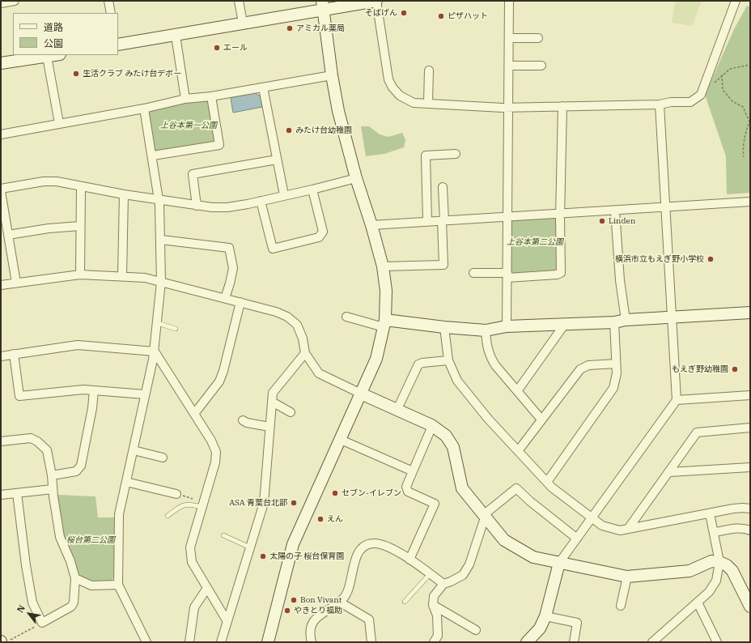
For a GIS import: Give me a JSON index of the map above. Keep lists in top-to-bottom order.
{
  "parks": ["上谷本第一公園", "上谷本第二公園", "桜台第二公園"],
  "places": [
    "そばげん",
    "ピザハット",
    "アミカル薬局",
    "エール",
    "生活クラブ みたけ台デポー",
    "みたけ台幼稚園",
    "Linden",
    "横浜市立もえぎ野小学校",
    "もえぎ野幼稚園",
    "セブン-イレブン",
    "ASA 青葉台北部",
    "えん",
    "太陽の子 桜台保育園",
    "Bon Vivant",
    "やきとり福助"
  ],
  "legend": ["道路", "公園"],
  "north": "top left"
}
